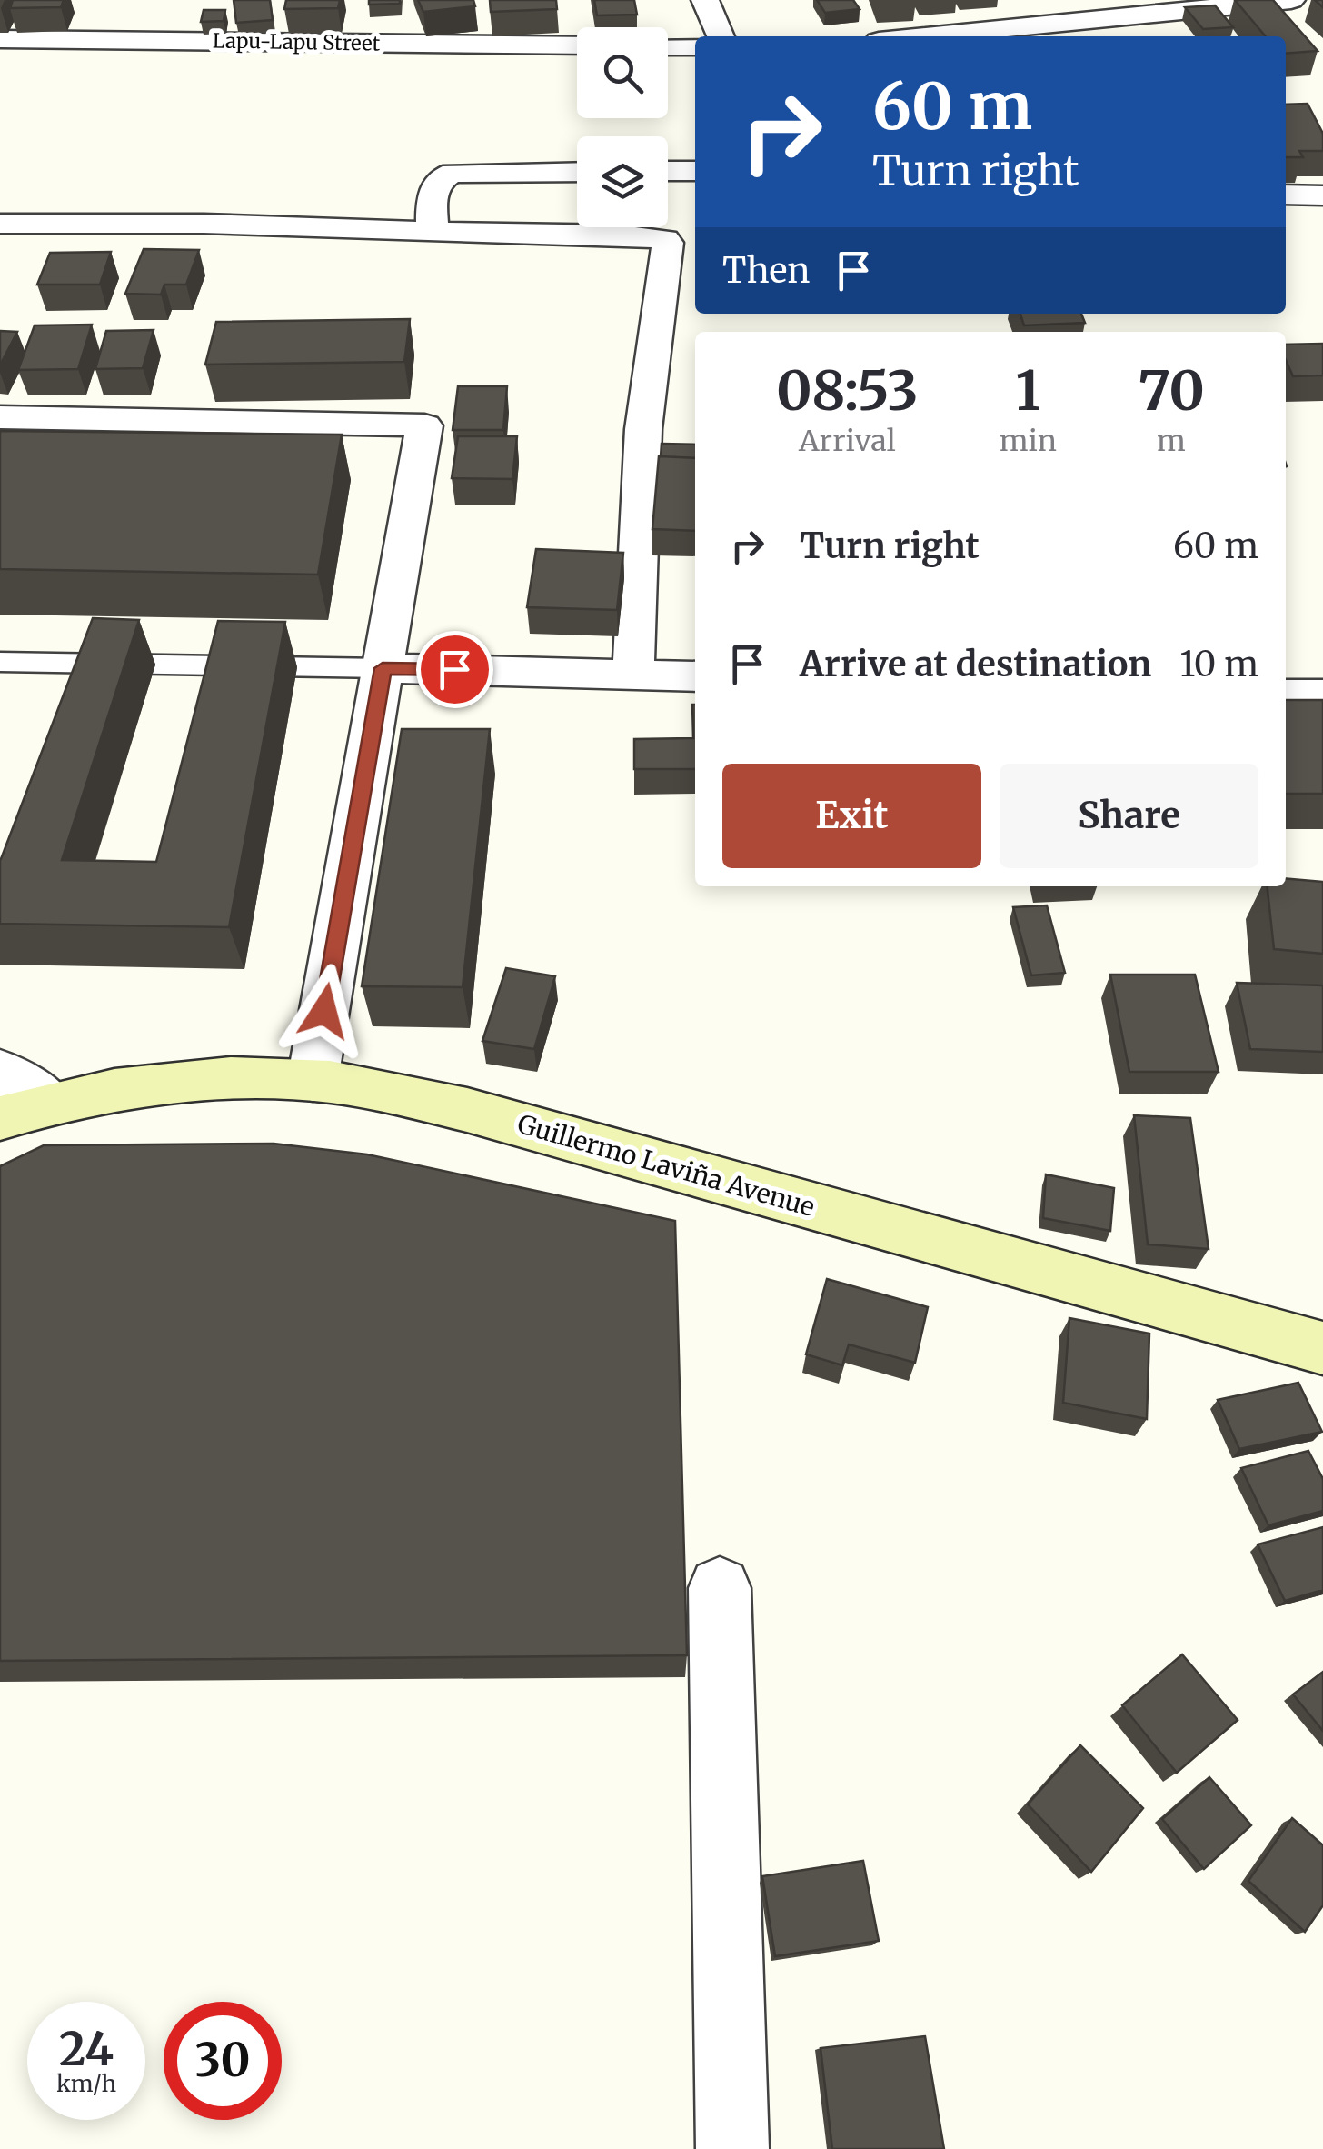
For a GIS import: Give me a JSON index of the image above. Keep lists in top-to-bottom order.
{
  "streets": {
    "main road": ["Guillermo Laviña Avenue"],
    "street": ["Lapu-Lapu Street"]
  },
  "page": {
    "turn": ["60 m", "Turn right"],
    "then": "Then",
    "eta": [
      "08:53",
      "Arrival",
      "1",
      "min",
      "70",
      "m"
    ],
    "list": [
      {
        "name": "Turn right",
        "value": "60 m"
      },
      {
        "name": "Arrive at destination",
        "value": "10 m"
      }
    ],
    "buttons": ["Exit", "Share"],
    "speed": "24 km/h",
    "limit": "30"
  }
}
